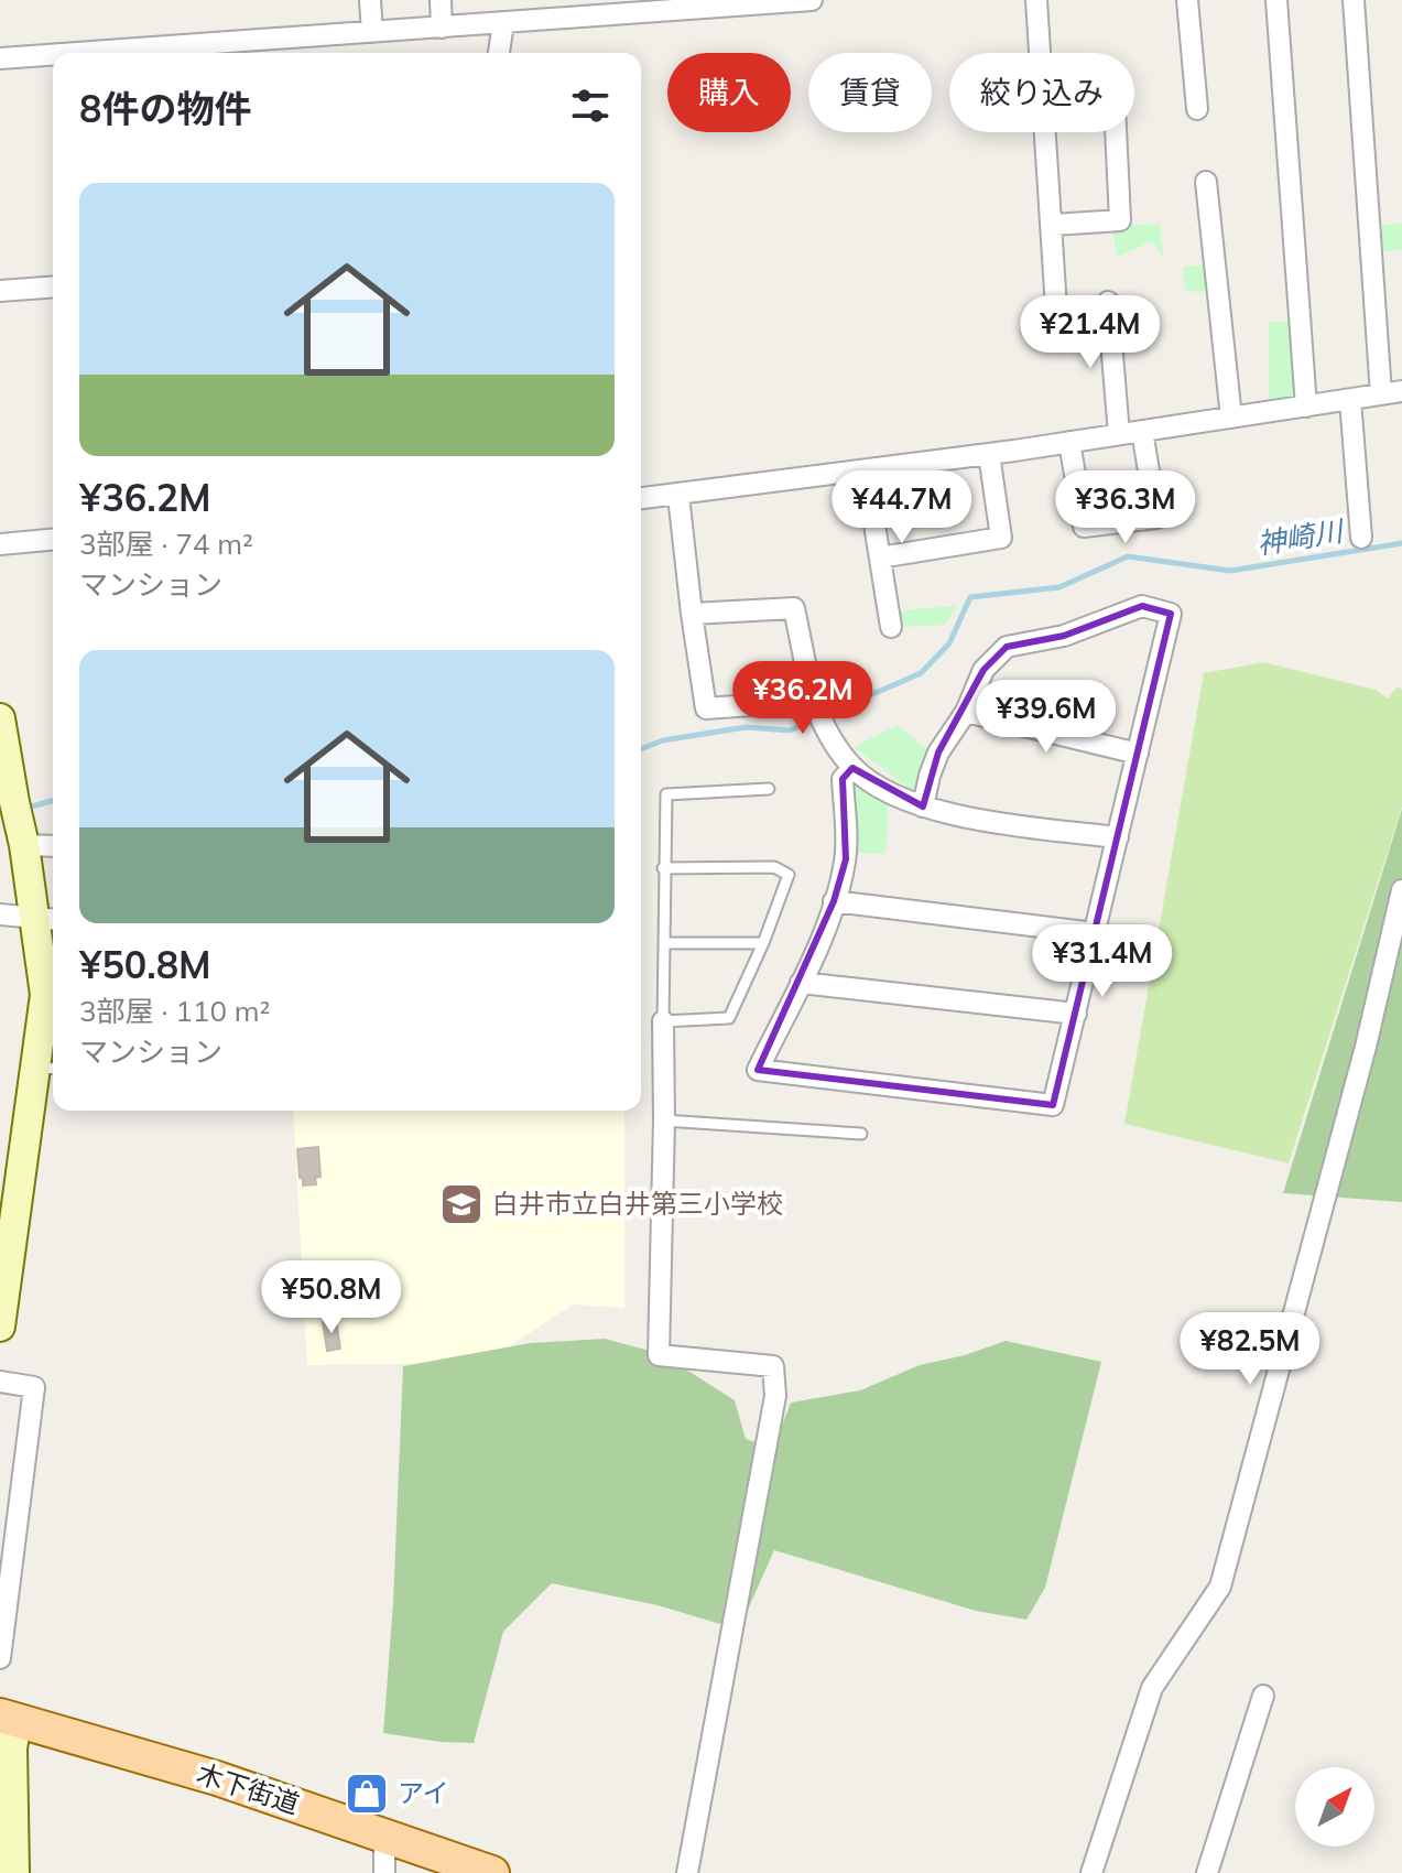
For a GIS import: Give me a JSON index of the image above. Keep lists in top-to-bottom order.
{
  "streets": {
    "main road": ["木下街道"]
  },
  "water": ["神崎川"],
  "places": {
    "school or university": ["白井市立白井第三小学校"],
    "shop": ["アイ"]
  },
  "north": "top right",
  "page": {
    "chip": ["購入", "賃貸", "絞り込み"],
    "heading": "8件の物件",
    "list": [
      {
        "name": "¥36.2M",
        "note": "3部屋 · 74 m² · マンション"
      },
      {
        "name": "¥50.8M",
        "note": "3部屋 · 110 m² · マンション"
      }
    ],
    "price": [
      "¥21.4M",
      "¥44.7M",
      "¥36.3M",
      "¥36.2M",
      "¥39.6M",
      "¥31.4M",
      "¥50.8M",
      "¥82.5M"
    ]
  }
}
